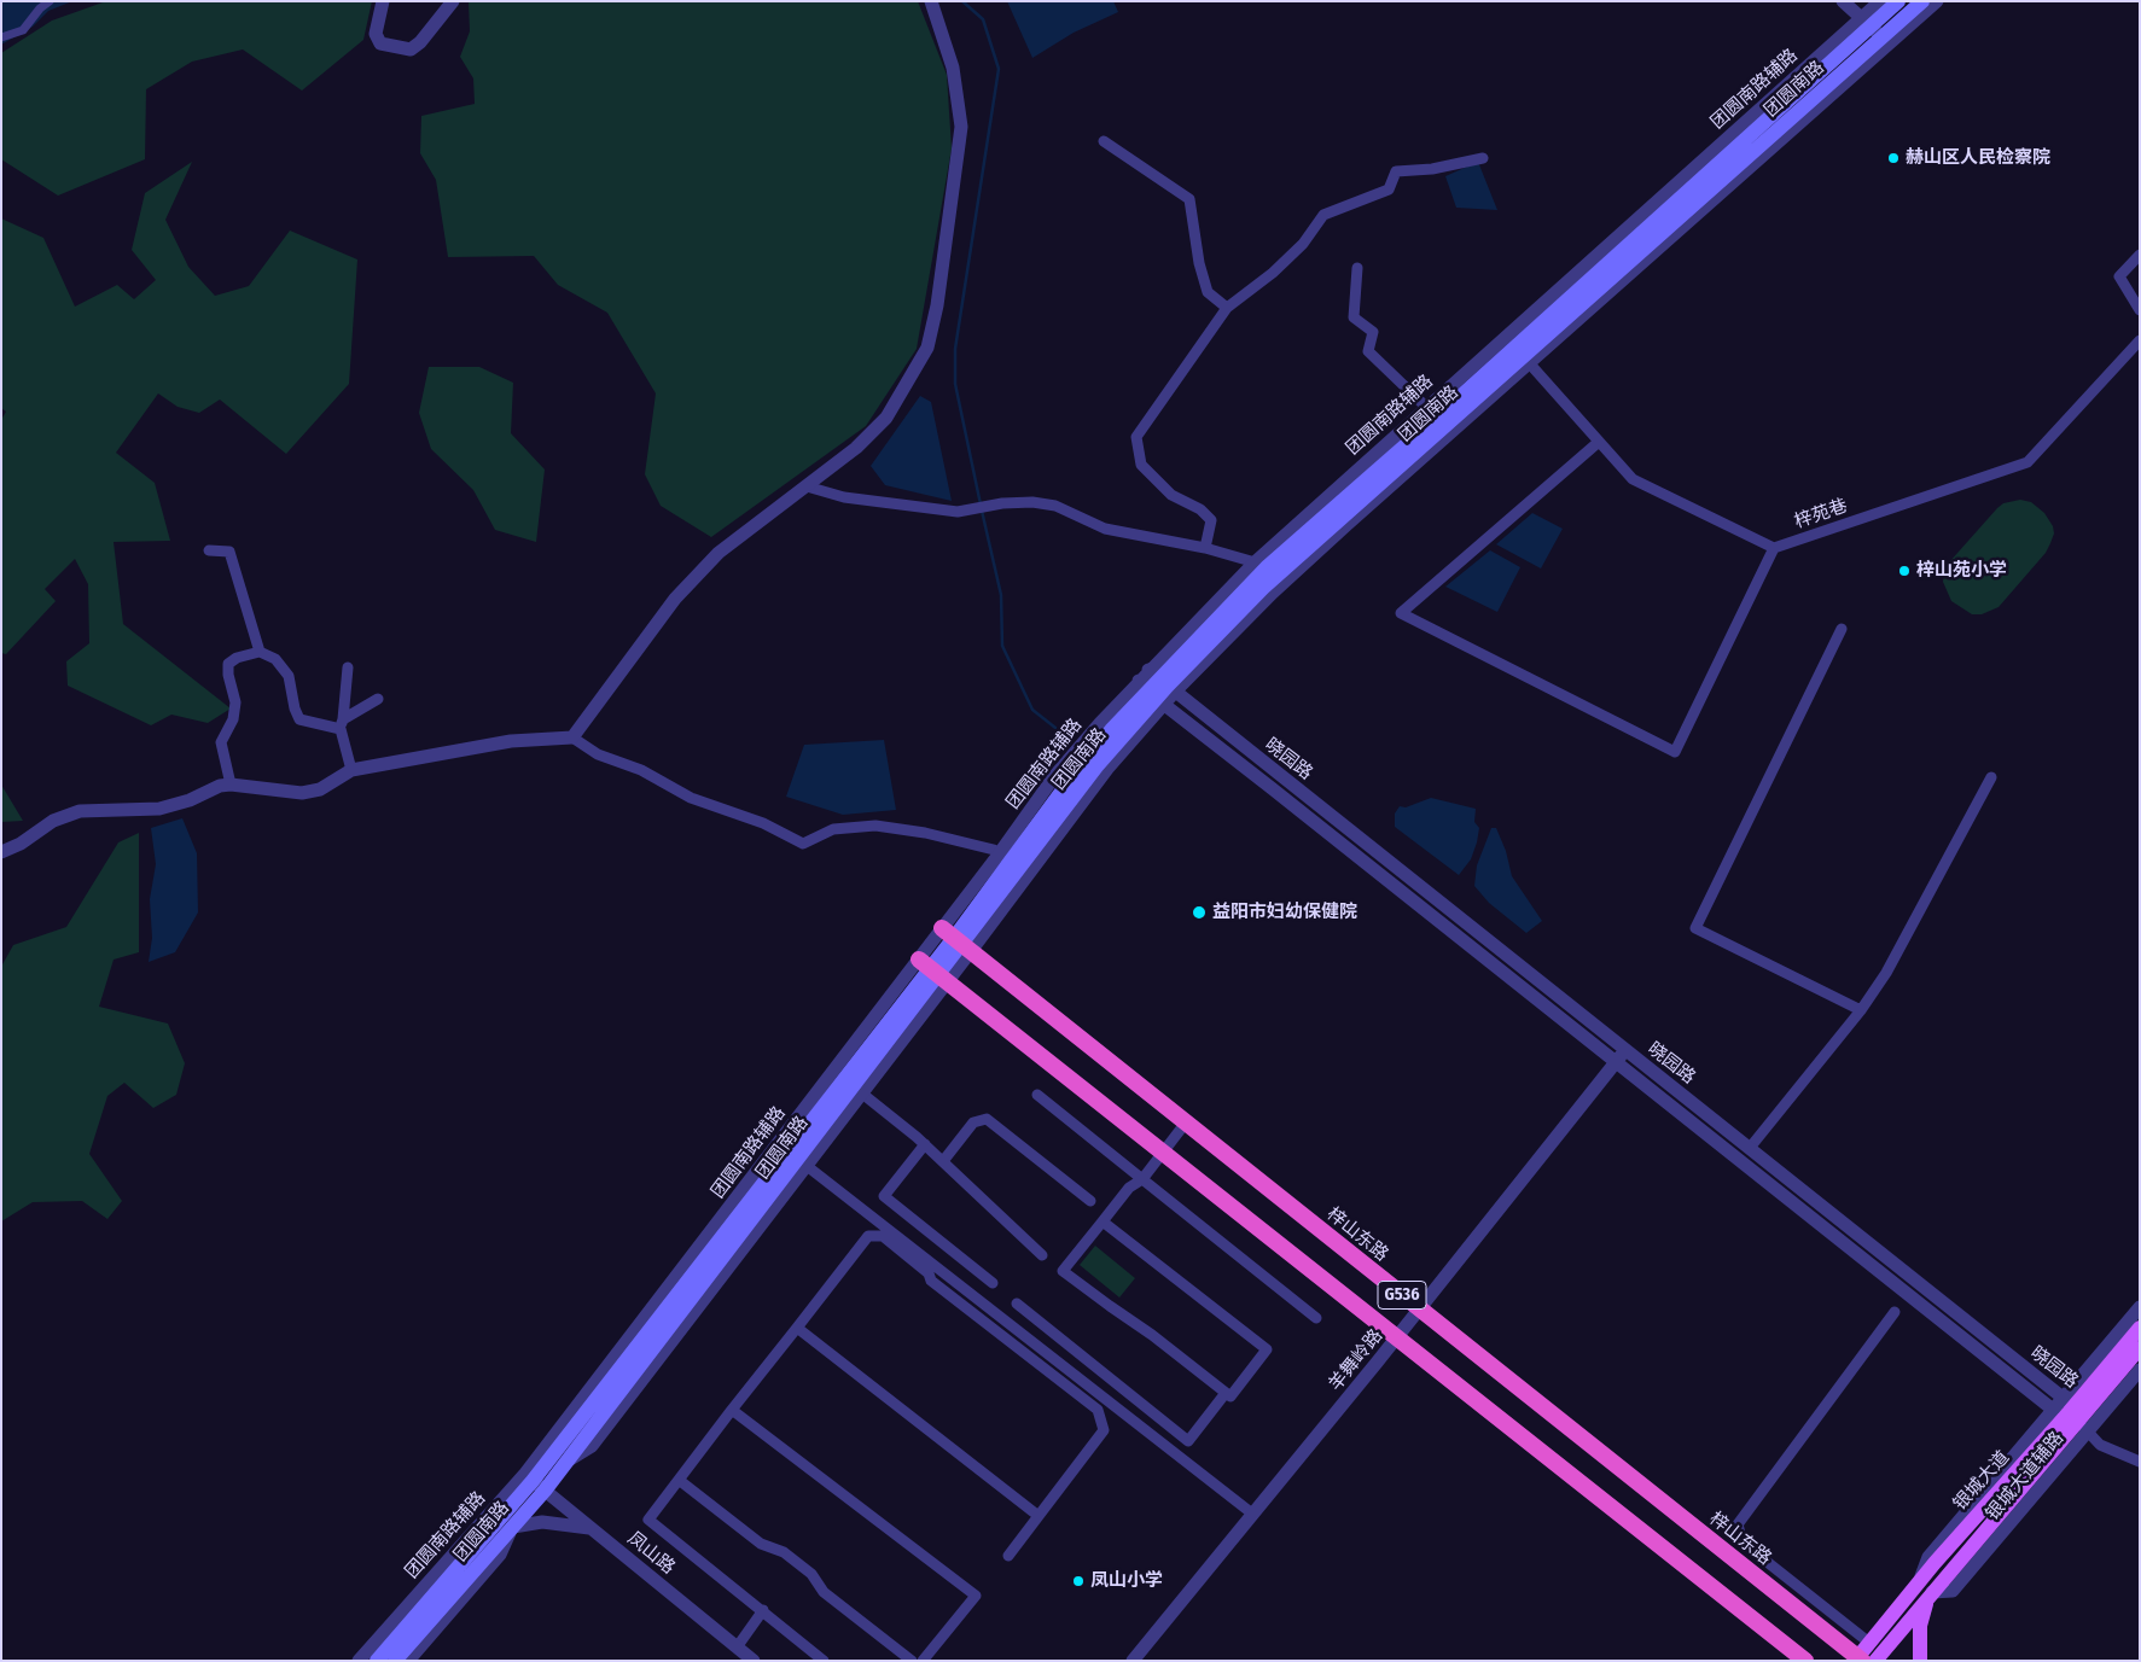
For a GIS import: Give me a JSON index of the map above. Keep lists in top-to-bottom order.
{
  "streets": {
    "highway": ["梓山东路", "G536"],
    "main road": ["团圆南路", "银城大道"],
    "street": [
      "团圆南路辅路",
      "梓苑巷",
      "晓园路",
      "羊舞岭路",
      "银城大道辅路",
      "凤山路"
    ]
  },
  "crossings": [
    ["团圆南路辅路", "团圆南路"],
    ["团圆南路辅路", "凤山路"],
    ["团圆南路", "晓园路"],
    ["团圆南路", "梓山东路"],
    ["团圆南路", "G536"],
    ["团圆南路", "凤山路"],
    ["晓园路", "羊舞岭路"],
    ["晓园路", "银城大道辅路"],
    ["晓园路", "银城大道"],
    ["梓山东路", "羊舞岭路"],
    ["梓山东路", "银城大道"],
    ["G536", "羊舞岭路"],
    ["银城大道辅路", "银城大道"]
  ],
  "places": [
    "赫山区人民检察院",
    "梓山苑小学",
    "益阳市妇幼保健院",
    "凤山小学"
  ]
}
